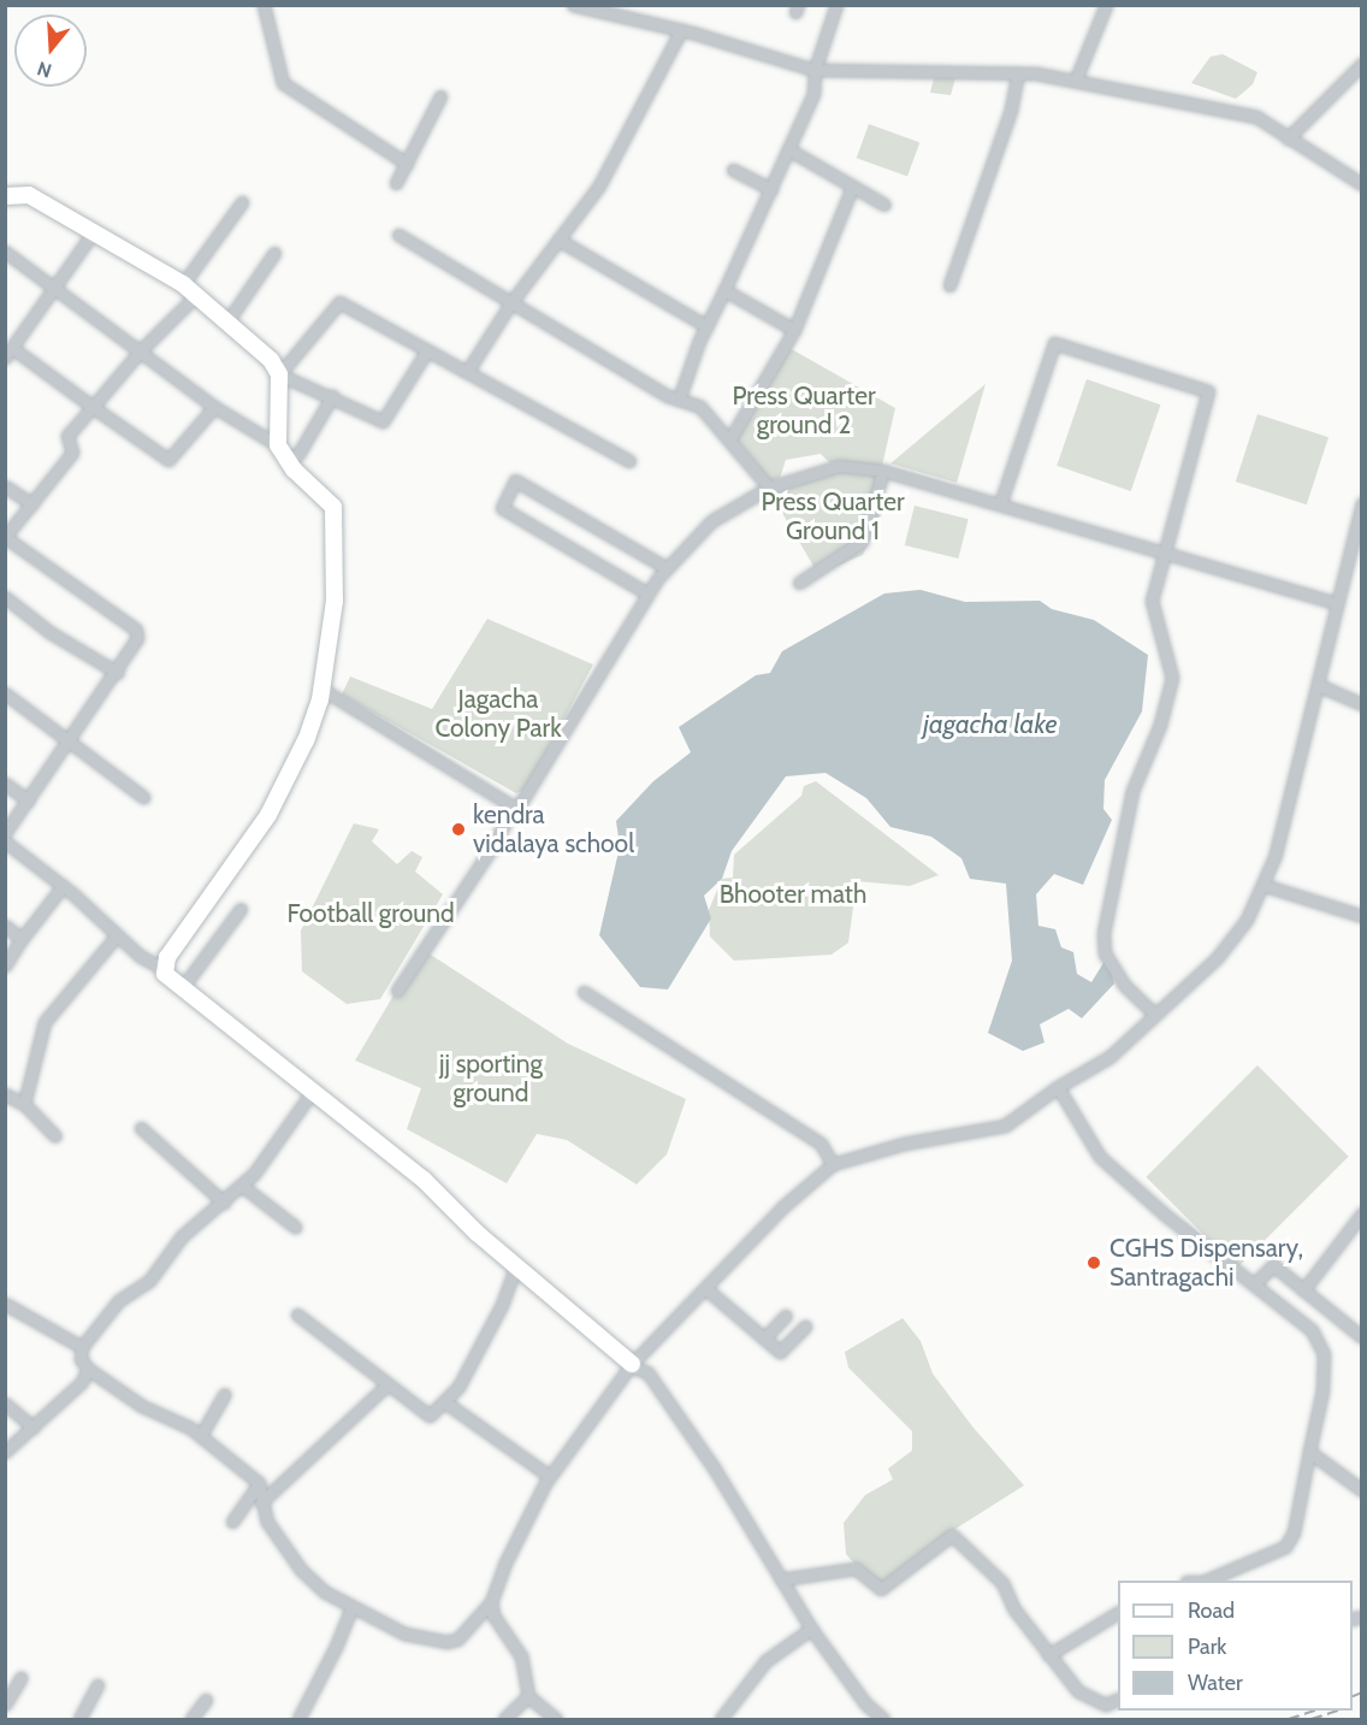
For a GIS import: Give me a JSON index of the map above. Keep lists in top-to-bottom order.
{
  "water": ["jagacha lake"],
  "parks": [
    "Press Quarter ground 2",
    "Press Quarter Ground 1",
    "Jagacha Colony Park",
    "Bhooter math",
    "Football ground",
    "jj sporting ground"
  ],
  "places": ["kendra vidalaya school", "CGHS Dispensary, Santragachi"],
  "legend": ["Road", "Park", "Water"],
  "north": "bottom"
}
